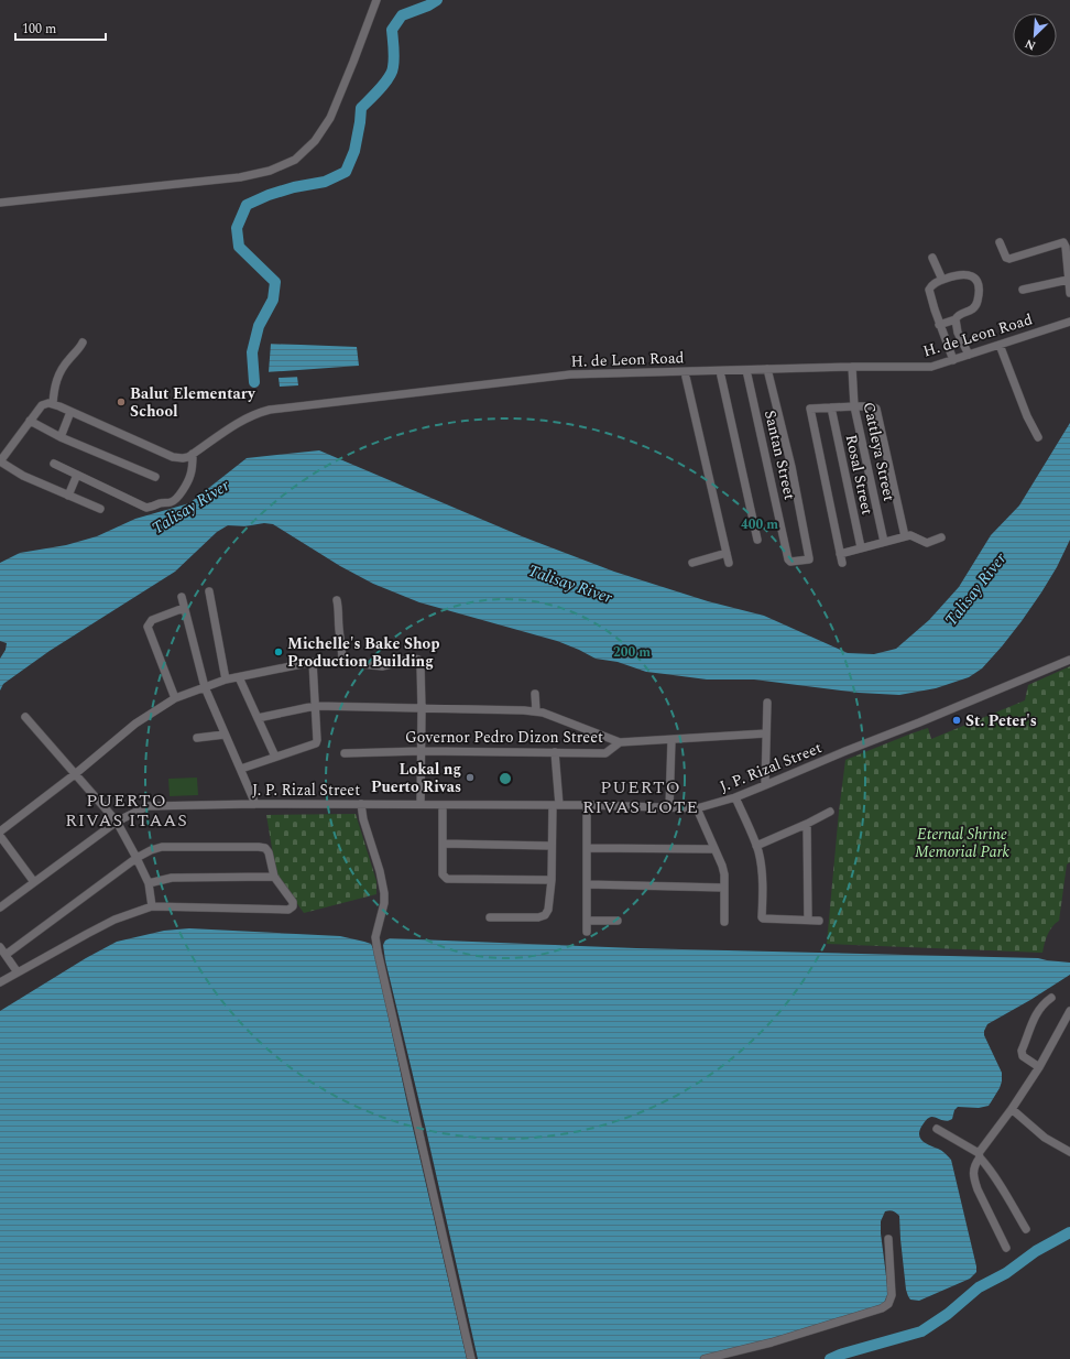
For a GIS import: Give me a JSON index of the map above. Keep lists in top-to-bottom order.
{
  "streets": {
    "street": [
      "H. de Leon Road",
      "Cattleya Street",
      "Santan Street",
      "Rosal Street",
      "Governor Pedro Dizon Street",
      "J. P. Rizal Street"
    ]
  },
  "crossings": [
    ["H. de Leon Road", "Cattleya Street"],
    ["H. de Leon Road", "Santan Street"]
  ],
  "districts": ["PUERTO RIVAS LOTE", "PUERTO RIVAS ITAAS"],
  "water": ["Talisay River"],
  "parks": ["Eternal Shrine Memorial Park"],
  "places": [
    "Balut Elementary School",
    "Michelle's Bake Shop Production Building",
    "St. Peter's",
    "Lokal ng Puerto Rivas"
  ],
  "scale_bar": "100 m",
  "north": "bottom left",
  "rings": ["400 m", "200 m"]
}
